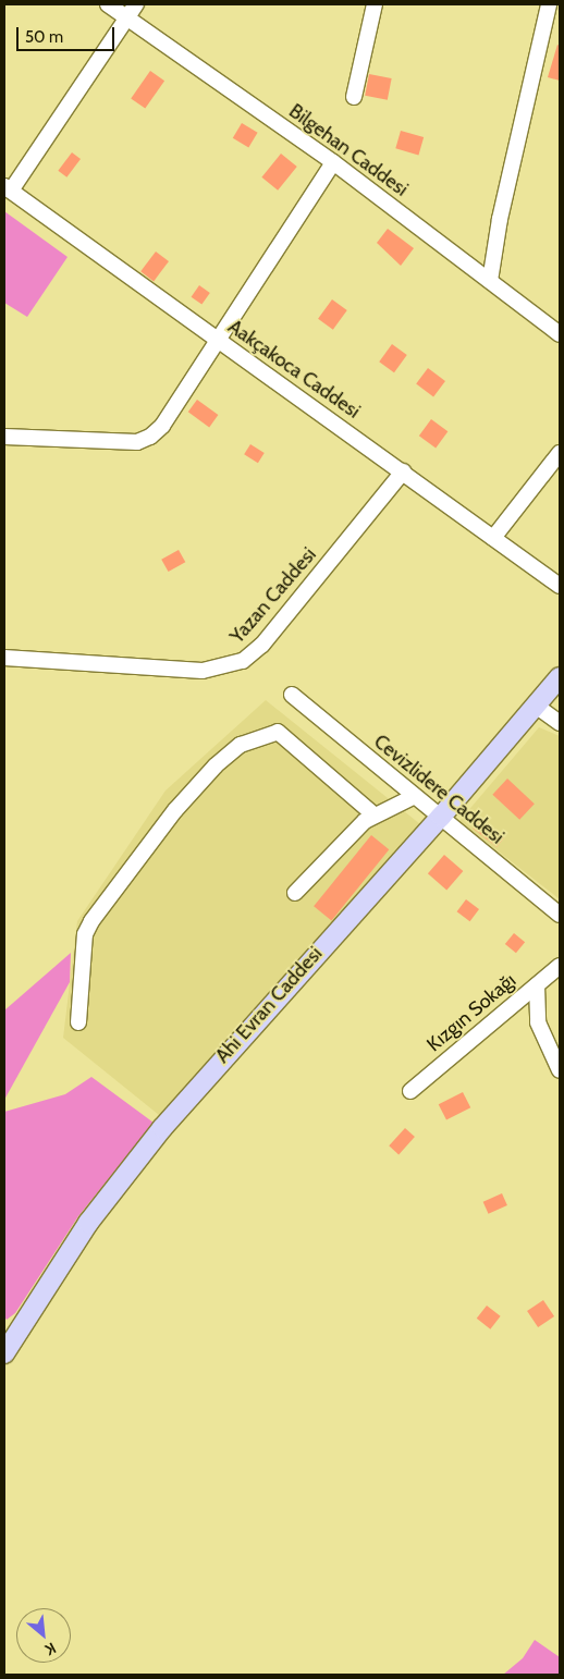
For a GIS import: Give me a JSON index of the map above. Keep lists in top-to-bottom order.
{
  "streets": {
    "main road": ["Ahi Evran Caddesi"],
    "street": [
      "Bilgehan Caddesi",
      "Aakçakoca Caddesi",
      "Yazan Caddesi",
      "Cevizlidere Caddesi",
      "Kızgın Sokağı"
    ]
  },
  "crossings": [
    ["Aakçakoca Caddesi", "Yazan Caddesi"],
    ["Cevizlidere Caddesi", "Ahi Evran Caddesi"]
  ],
  "scale_bar": "50 m",
  "north": "bottom right"
}
